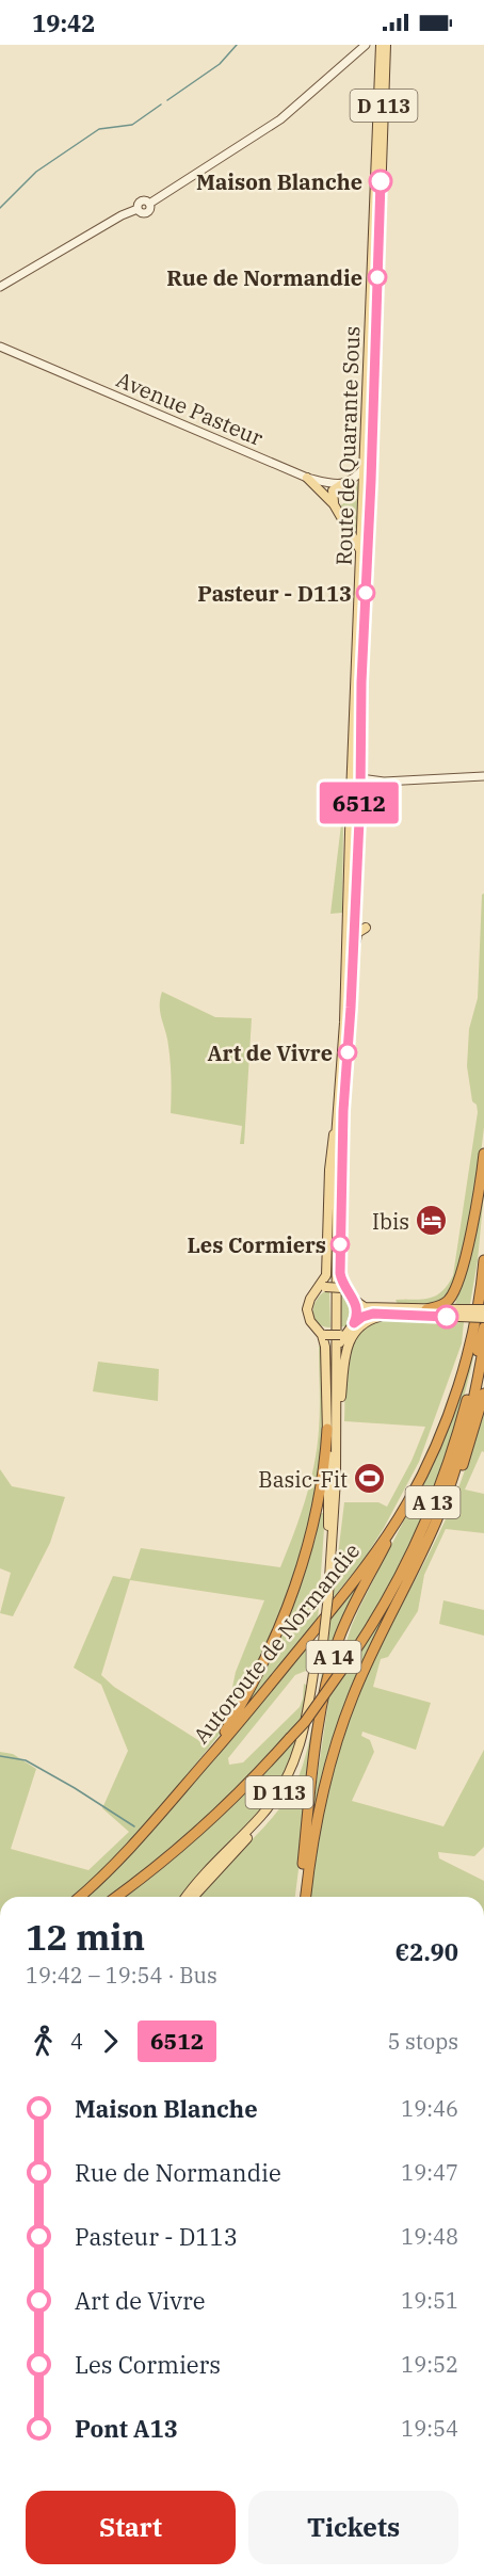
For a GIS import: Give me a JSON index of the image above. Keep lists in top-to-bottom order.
{
  "streets": {
    "highway": ["A 13", "Autoroute de Normandie", "A 14"],
    "main road": ["D 113", "Avenue Pasteur", "Route de Quarante Sous"]
  },
  "crossings": [
    ["D 113", "Route de Quarante Sous"],
    ["Avenue Pasteur", "Route de Quarante Sous"],
    ["Autoroute de Normandie", "A 14"]
  ],
  "places": {
    "other": [
      "Maison Blanche",
      "Rue de Normandie",
      "Pasteur - D113",
      "Art de Vivre",
      "Les Cormiers"
    ],
    "hotel": ["Ibis"],
    "sports": ["Basic-Fit"]
  },
  "lines": ["bus line 6512"],
  "page": {
    "status": "19:42",
    "on_map": "6512",
    "heading": ["12 min", "19:42 – 19:54 · Bus", "€2.90"],
    "legs": ["4", "6512", "5 stops"],
    "list": [
      {
        "name": "Maison Blanche",
        "value": "19:46"
      },
      {
        "name": "Rue de Normandie",
        "value": "19:47"
      },
      {
        "name": "Pasteur - D113",
        "value": "19:48"
      },
      {
        "name": "Art de Vivre",
        "value": "19:51"
      },
      {
        "name": "Les Cormiers",
        "value": "19:52"
      },
      {
        "name": "Pont A13",
        "value": "19:54"
      }
    ],
    "buttons": ["Start", "Tickets"]
  }
}
